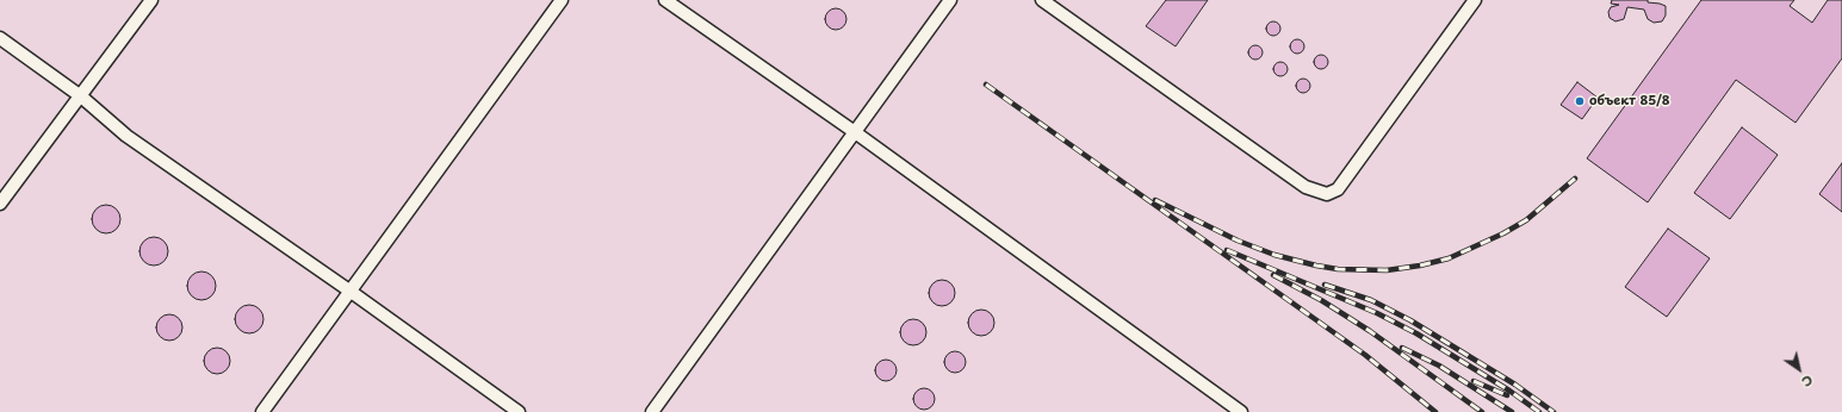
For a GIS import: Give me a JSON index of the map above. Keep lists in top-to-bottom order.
{
  "places": ["объект 85/8"],
  "north": "bottom right"
}
